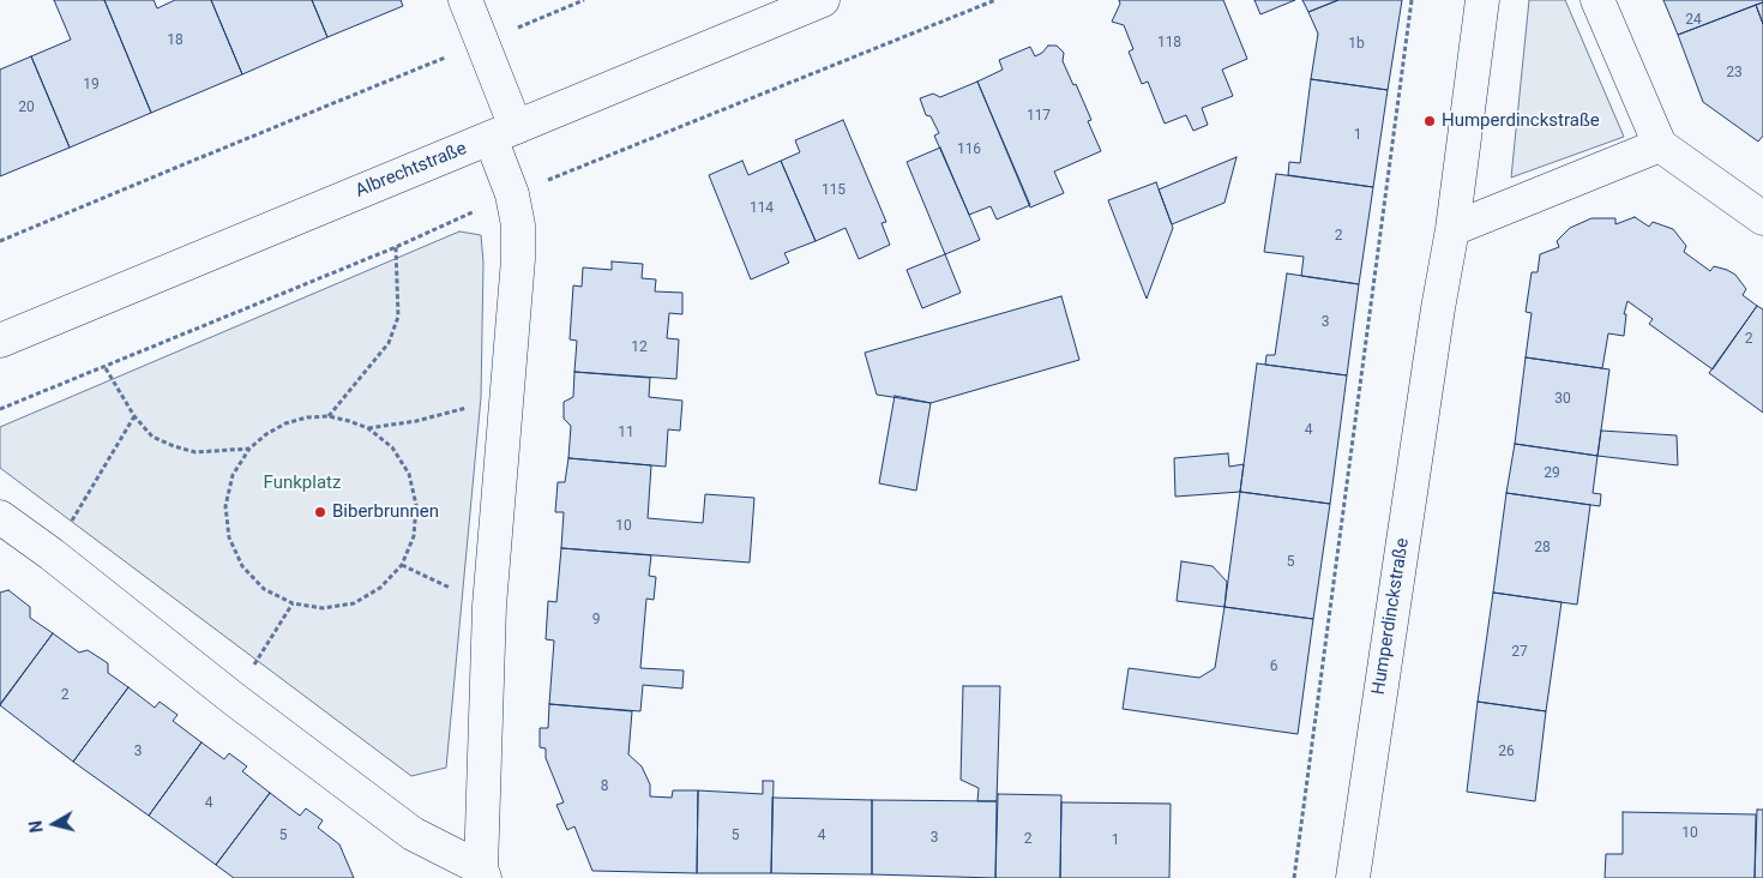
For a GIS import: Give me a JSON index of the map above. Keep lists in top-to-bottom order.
{
  "streets": {
    "street": ["Albrechtstraße", "Humperdinckstraße"]
  },
  "parks": ["Funkplatz"],
  "places": ["Humperdinckstraße", "Biberbrunnen"],
  "house_numbers": [
    "24",
    "18",
    "118",
    "1b",
    "23",
    "19",
    "20",
    "117",
    "1",
    "116",
    "115",
    "114",
    "2",
    "3",
    "2",
    "12",
    "30",
    "4",
    "11",
    "29",
    "10",
    "28",
    "5",
    "9",
    "27",
    "6",
    "2",
    "3",
    "26",
    "8",
    "4",
    "10",
    "5",
    "5",
    "4",
    "3",
    "2",
    "1"
  ],
  "north": "left"
}
